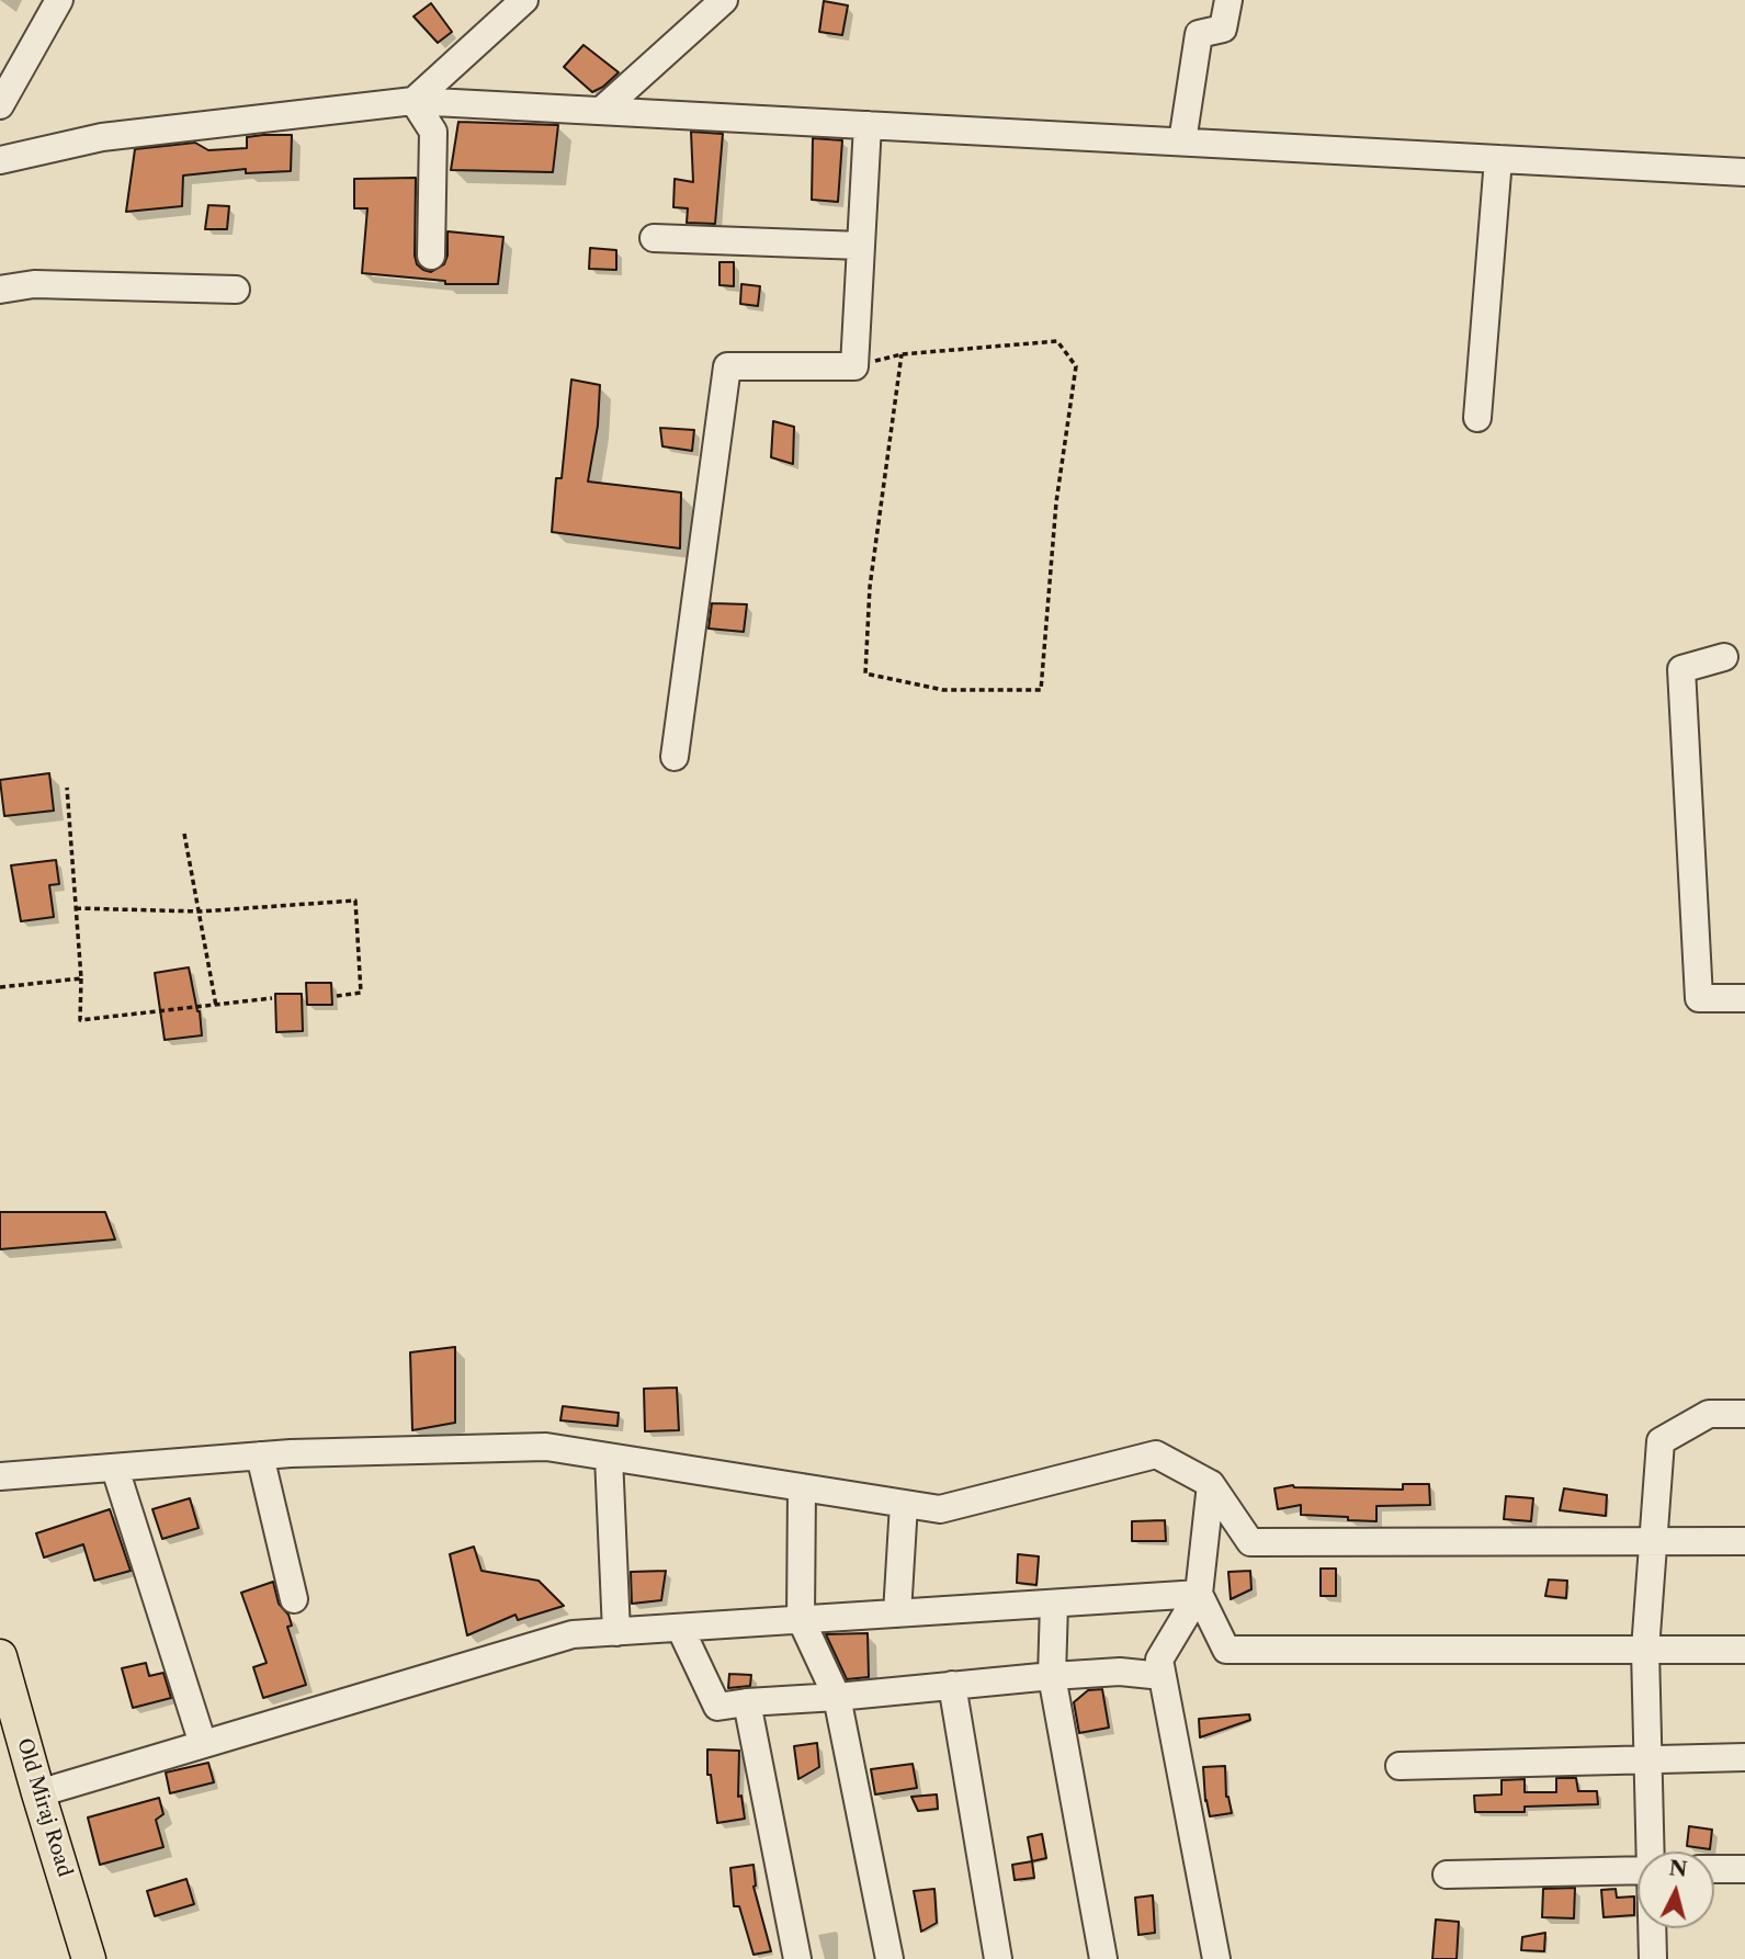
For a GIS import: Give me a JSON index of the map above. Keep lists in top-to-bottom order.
{
  "streets": {
    "main road": ["Old Miraj Road"]
  },
  "north": "top"
}
